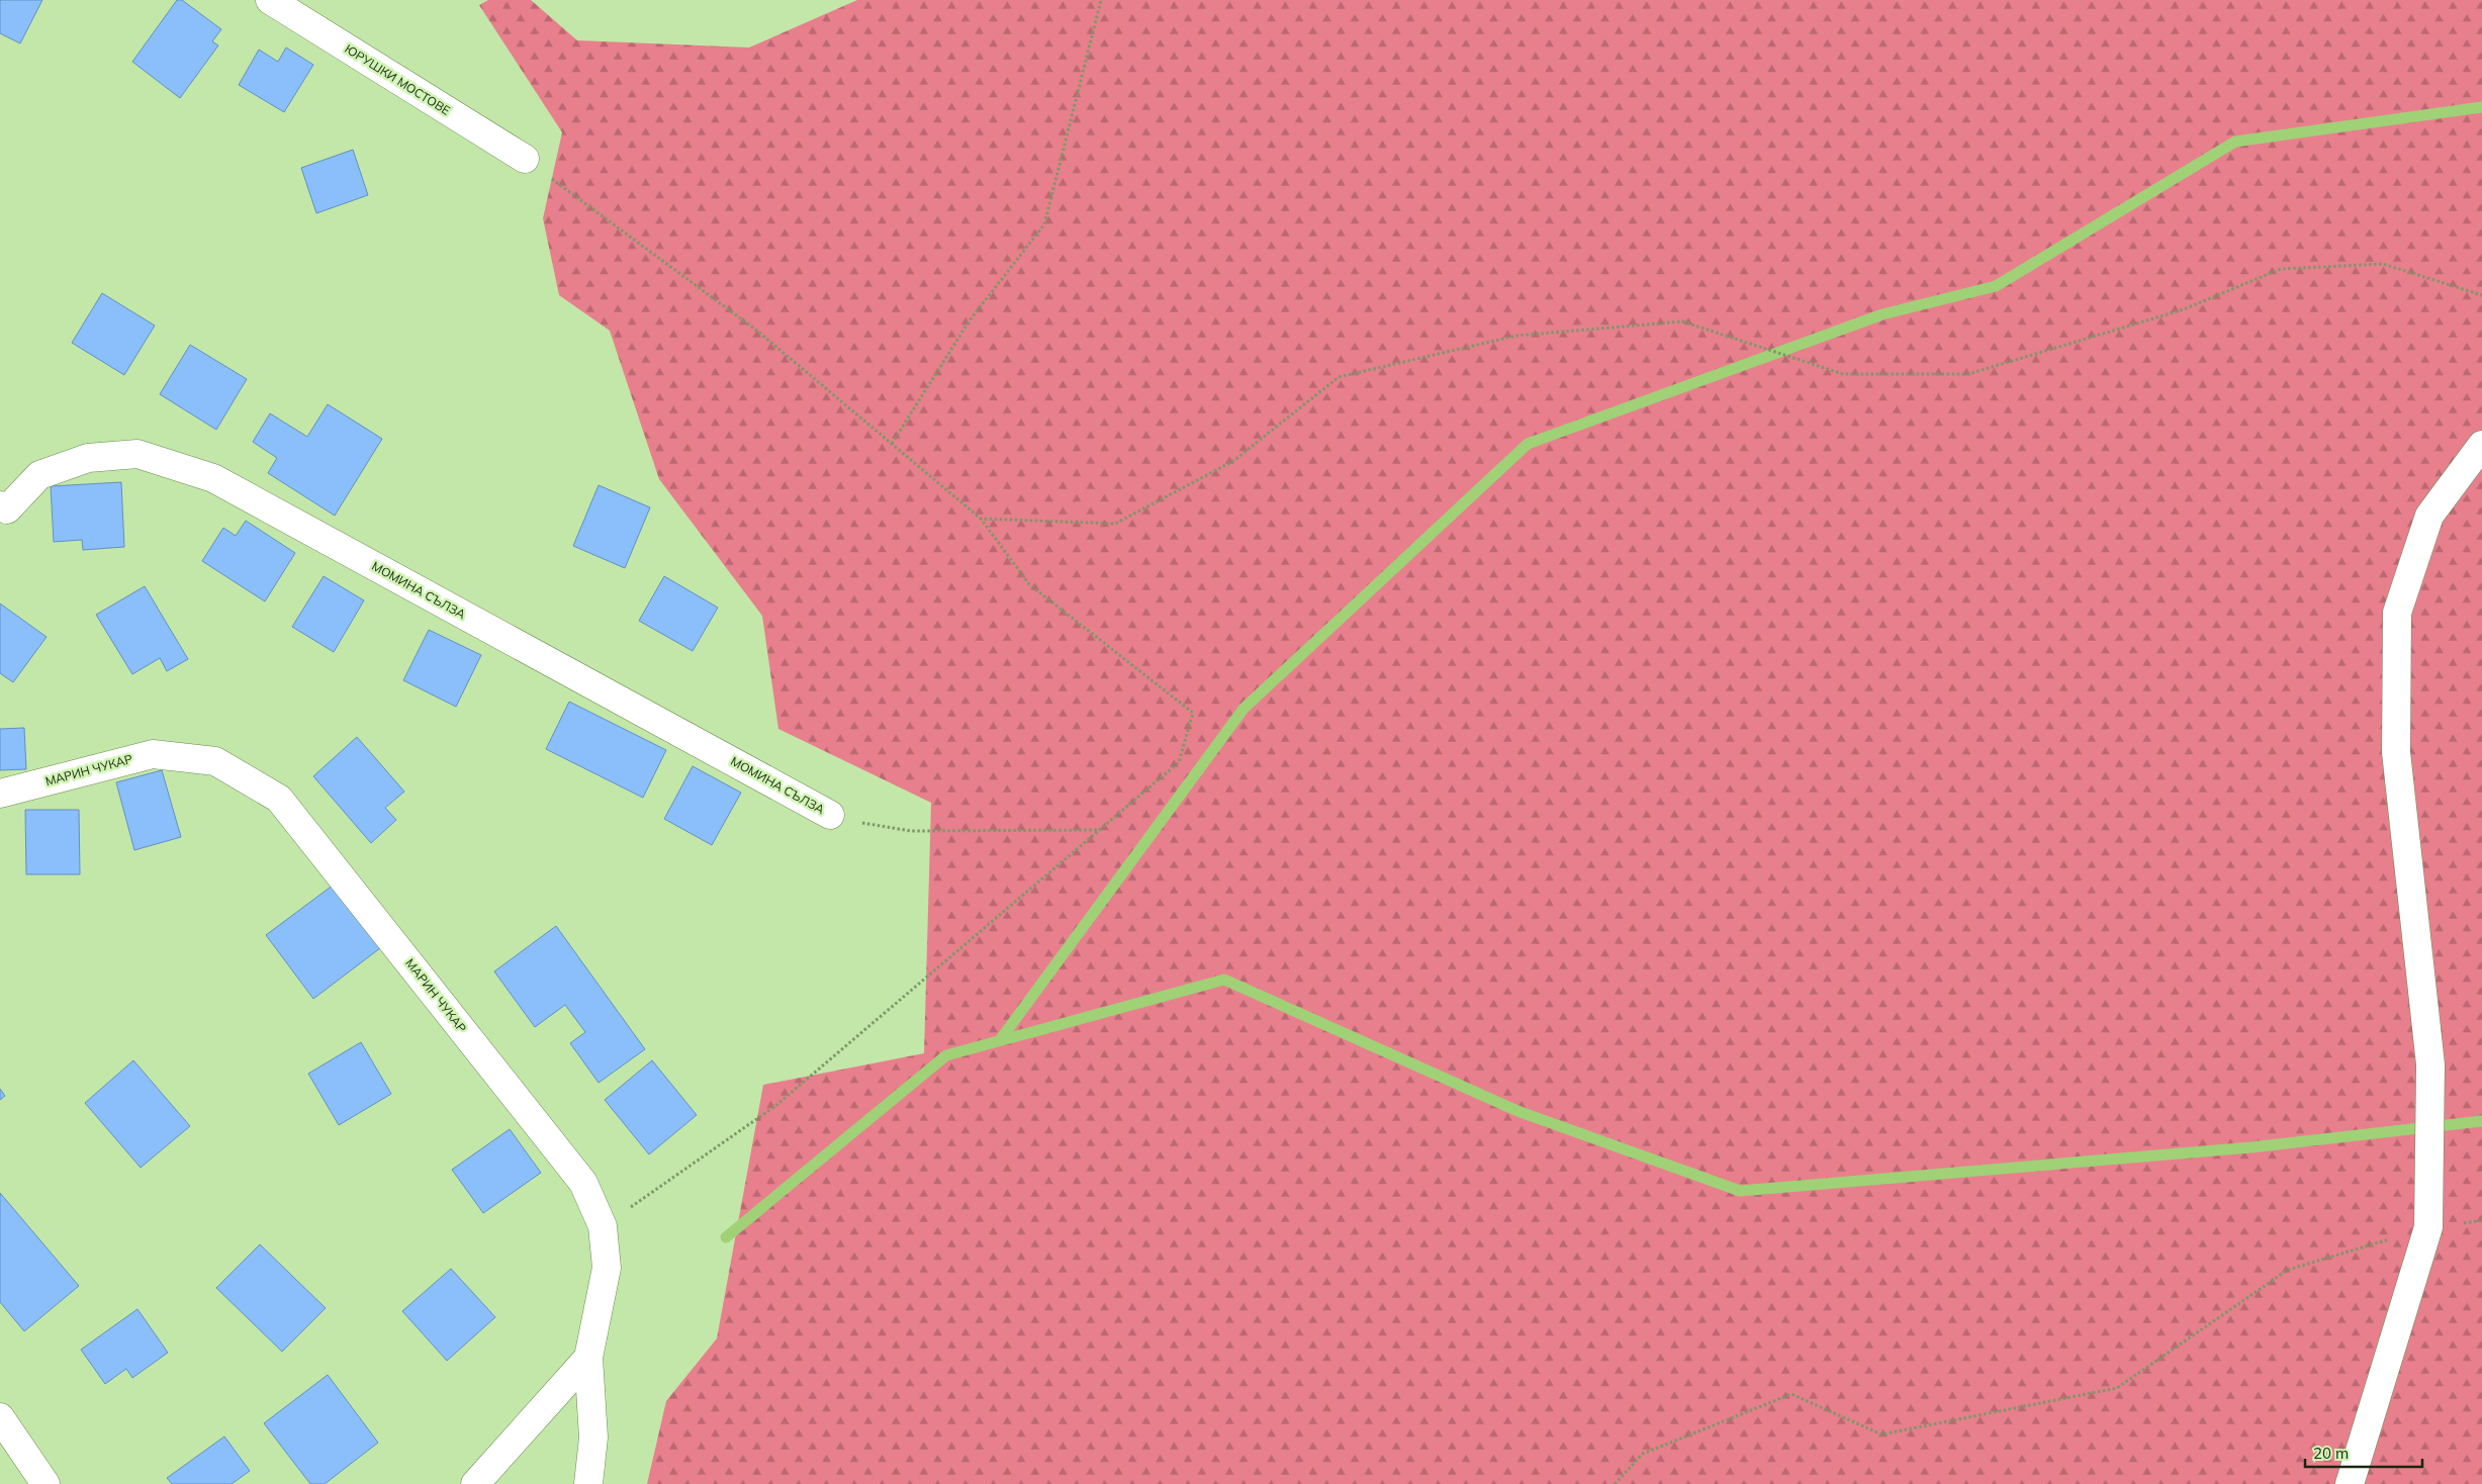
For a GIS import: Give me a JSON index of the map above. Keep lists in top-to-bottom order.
{
  "streets": {
    "street": ["ЮРУШКИ МОСТОВЕ", "МОМИНА СЪЛЗА", "МАРИН ЧУКАР"]
  },
  "scale_bar": "20 m"
}
